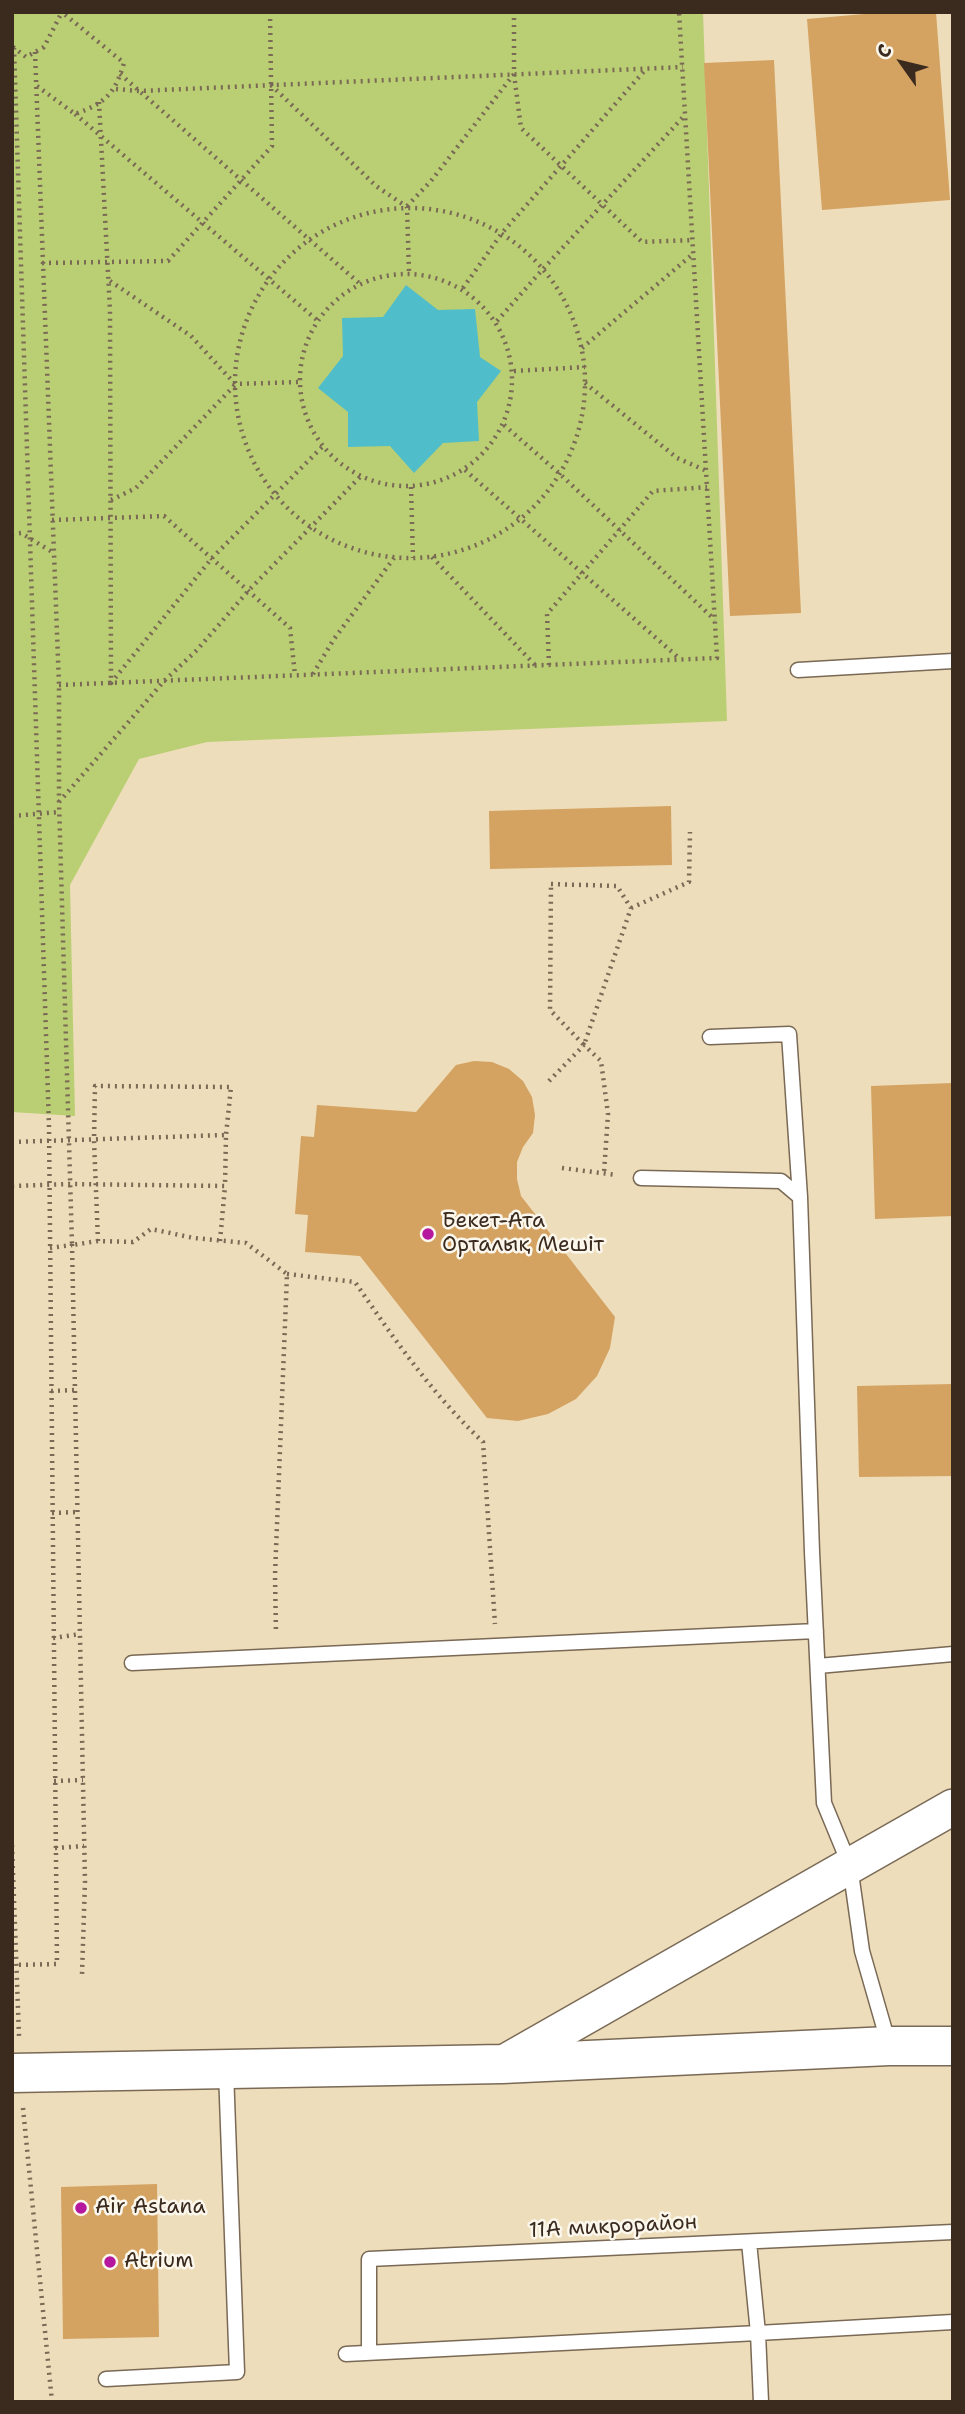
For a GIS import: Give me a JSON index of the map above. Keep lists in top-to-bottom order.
{
  "streets": {
    "lane": ["11А микрорайон"]
  },
  "places": ["Бекет-Ата Орталық Мешіт", "Air Astana", "Atrium"],
  "north": "top left"
}
